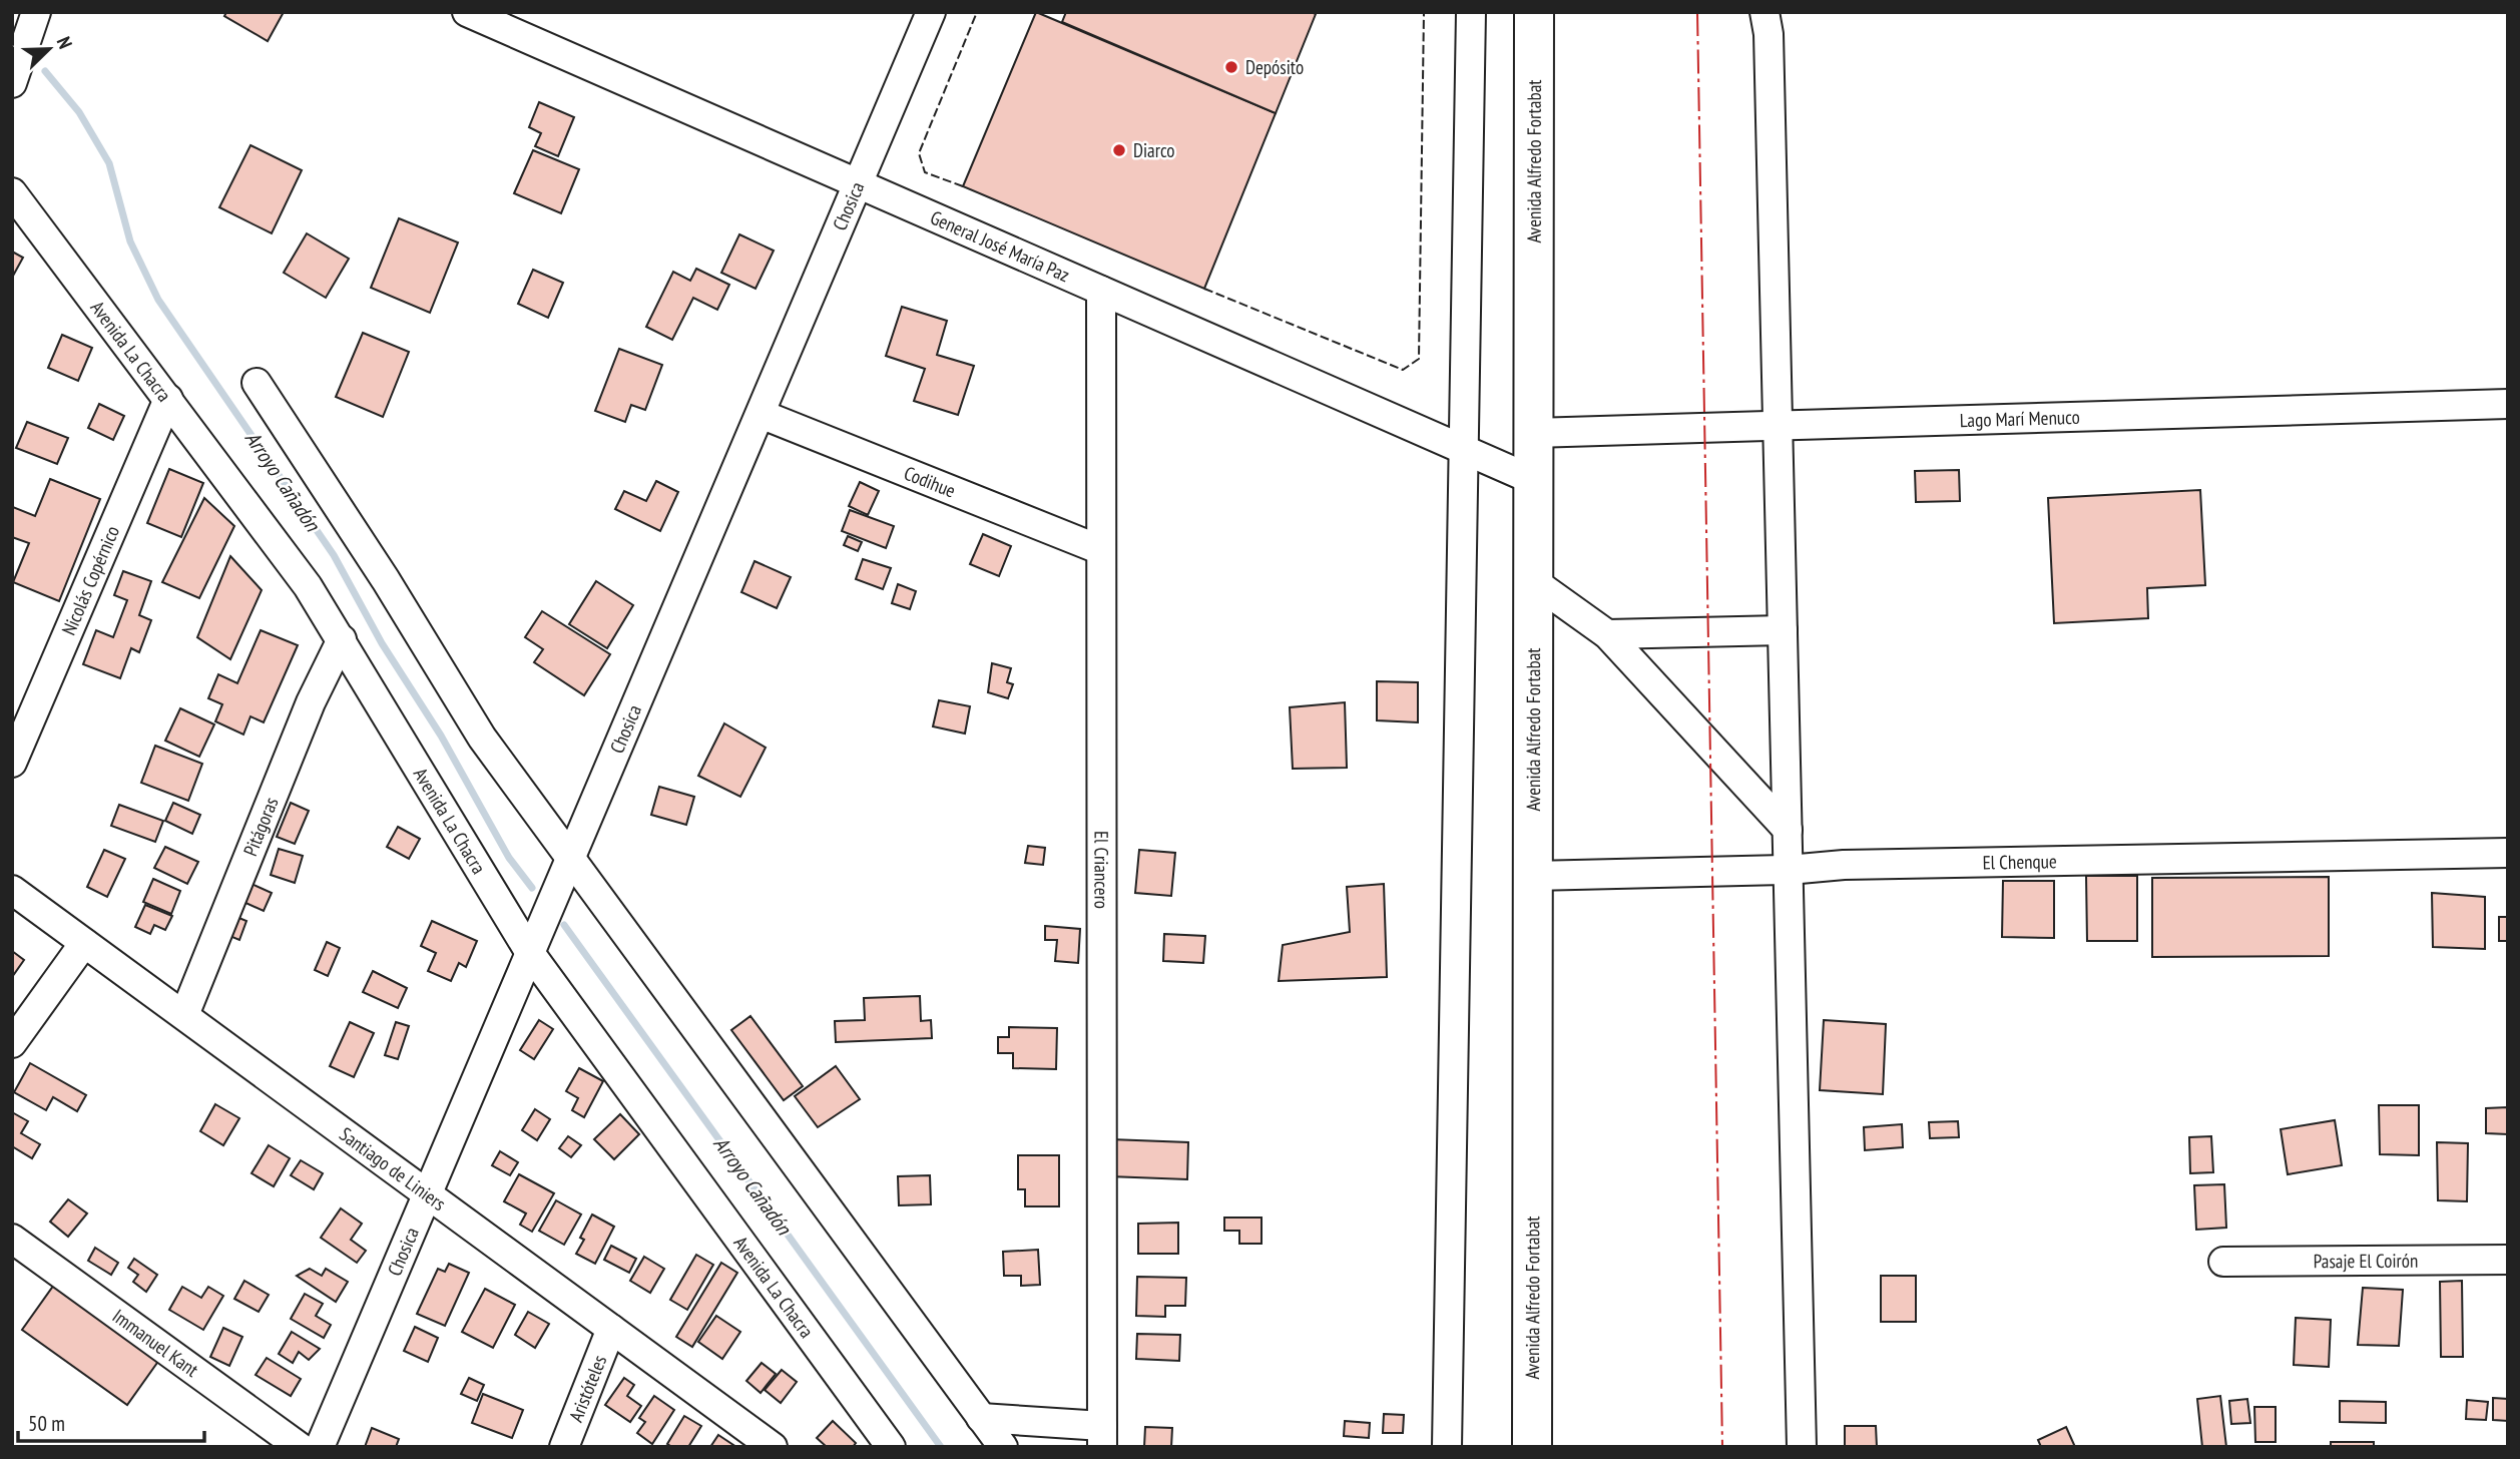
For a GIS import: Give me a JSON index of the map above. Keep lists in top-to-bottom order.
{
  "streets": {
    "highway": ["Avenida Alfredo Fortabat"],
    "street": [
      "Chosica",
      "General José María Paz",
      "Avenida La Chacra",
      "Lago Marí Menuco",
      "Codihue",
      "Nicolás Copérnico",
      "Pitágoras",
      "El Chenque",
      "El Criancero",
      "Santiago de Liniers",
      "Pasaje El Coirón",
      "Immanuel Kant",
      "Aristóteles"
    ]
  },
  "crossings": [
    ["Avenida Alfredo Fortabat", "General José María Paz"],
    ["Avenida Alfredo Fortabat", "Lago Marí Menuco"],
    ["Avenida Alfredo Fortabat", "El Chenque"],
    ["Chosica", "General José María Paz"],
    ["Chosica", "Avenida La Chacra"],
    ["Chosica", "Codihue"],
    ["Chosica", "Santiago de Liniers"],
    ["General José María Paz", "El Criancero"],
    ["Avenida La Chacra", "Nicolás Copérnico"],
    ["Avenida La Chacra", "Pitágoras"],
    ["Codihue", "El Criancero"],
    ["Pitágoras", "Santiago de Liniers"],
    ["Santiago de Liniers", "Aristóteles"]
  ],
  "water": ["Arroyo Cañadón"],
  "places": ["Depósito", "Diarco"],
  "scale_bar": "50 m",
  "north": "top right"
}
